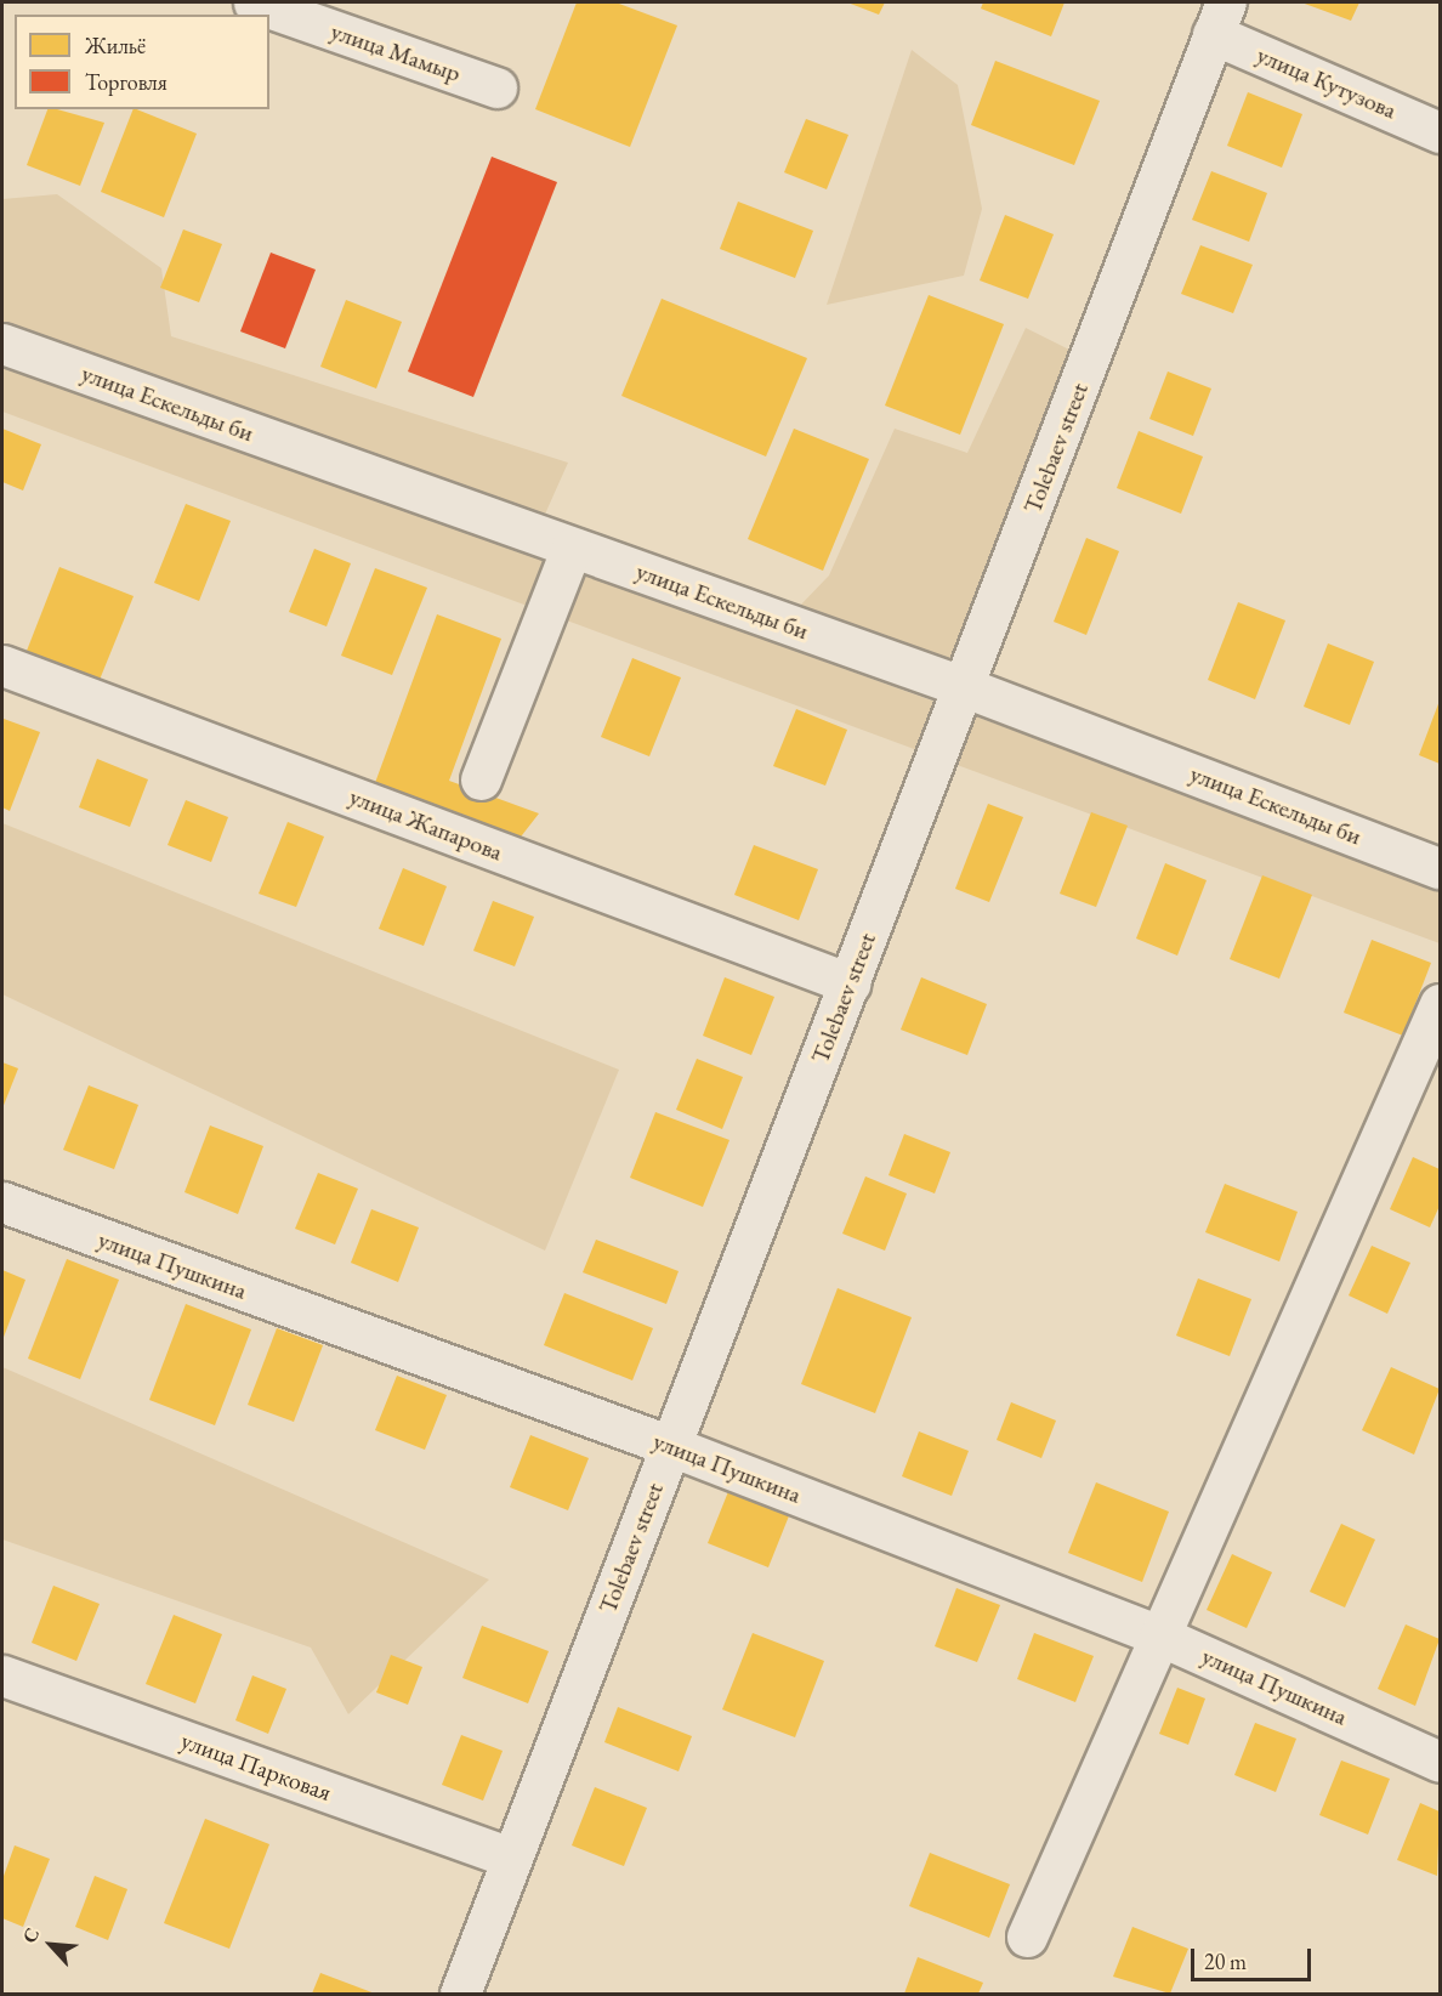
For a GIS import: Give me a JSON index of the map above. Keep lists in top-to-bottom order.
{
  "streets": {
    "street": [
      "улица Мамыр",
      "улица Кутузова",
      "улица Ескельды би",
      "Tolebaev street",
      "улица Жапарова",
      "улица Пушкина",
      "улица Парковая"
    ]
  },
  "crossings": [
    ["улица Кутузова", "Tolebaev street"],
    ["улица Ескельды би", "Tolebaev street"],
    ["Tolebaev street", "улица Жапарова"],
    ["Tolebaev street", "улица Пушкина"],
    ["Tolebaev street", "улица Парковая"]
  ],
  "legend": ["Жильё", "Торговля"],
  "scale_bar": "20 m",
  "north": "top left"
}
